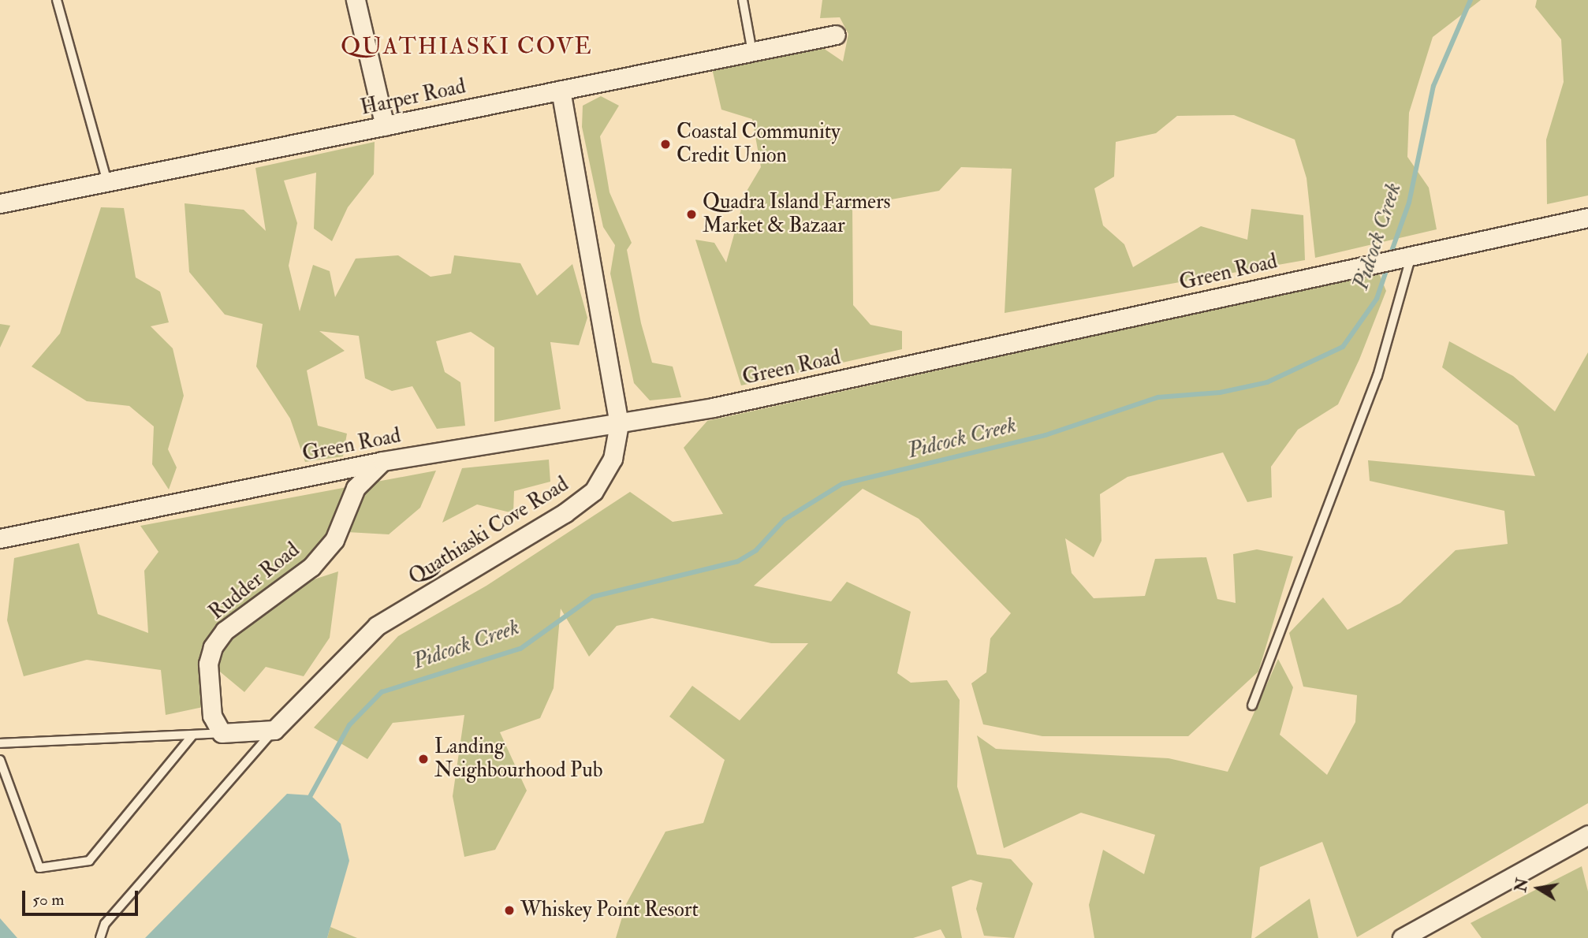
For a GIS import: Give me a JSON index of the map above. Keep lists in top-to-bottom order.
{
  "streets": {
    "street": [
      "Harper Road",
      "Green Road",
      "Quathiaski Cove Road",
      "Rudder Road"
    ]
  },
  "crossings": [
    ["Harper Road", "Quathiaski Cove Road"],
    ["Green Road", "Quathiaski Cove Road"],
    ["Green Road", "Rudder Road"]
  ],
  "districts": ["QUATHIASKI COVE"],
  "water": ["Pidcock Creek"],
  "places": [
    "Coastal Community Credit Union",
    "Quadra Island Farmers Market & Bazaar",
    "Landing Neighbourhood Pub",
    "Whiskey Point Resort"
  ],
  "scale_bar": "50 m",
  "north": "left"
}
